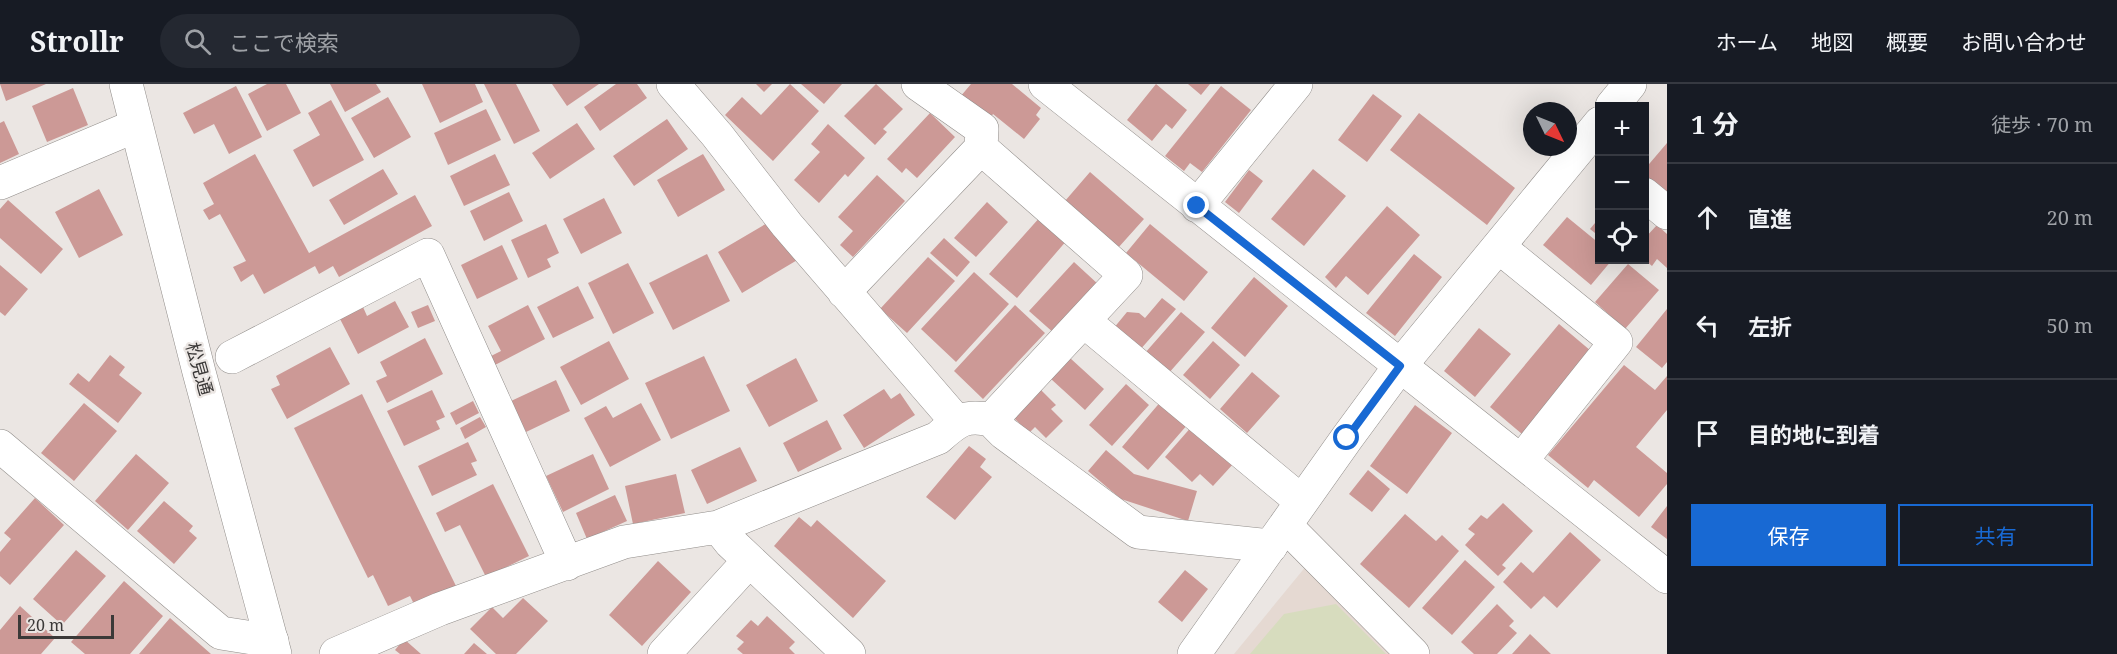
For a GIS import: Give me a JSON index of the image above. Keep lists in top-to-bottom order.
{
  "streets": {
    "street": ["松見通"]
  },
  "scale_bar": "20 m",
  "north": "bottom right",
  "page": {
    "header": "Strollr",
    "search": "ここで検索",
    "nav": [
      "ホーム",
      "地図",
      "概要",
      "お問い合わせ"
    ],
    "heading": ["1 分", "徒歩 · 70 m"],
    "map_buttons": ["+", "−"],
    "list": [
      ["直進", "20 m"],
      ["左折", "50 m"],
      "目的地に到着"
    ],
    "buttons": ["保存", "共有"],
    "scale": "20 m"
  }
}
